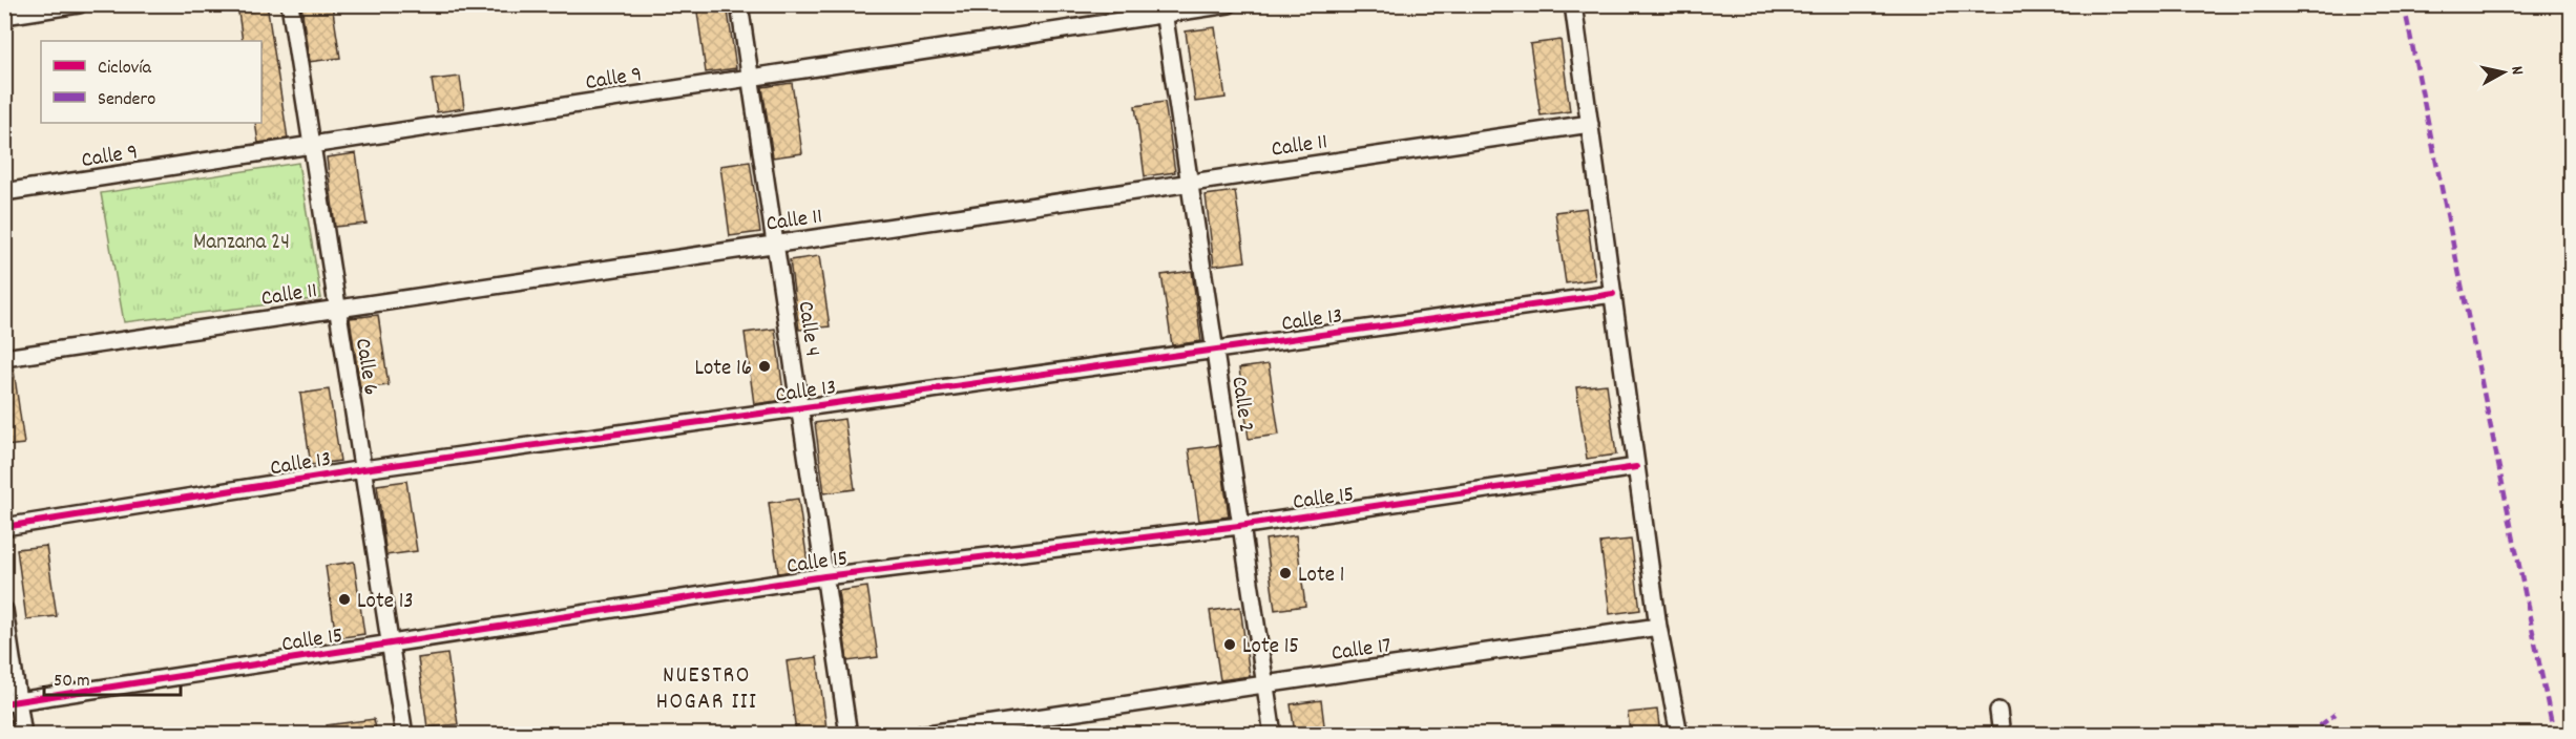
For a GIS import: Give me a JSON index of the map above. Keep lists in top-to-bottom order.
{
  "streets": {
    "street": [
      "Calle 9",
      "Calle 11",
      "Calle 13",
      "Calle 4",
      "Calle 6",
      "Calle 2",
      "Calle 15",
      "Calle 17"
    ]
  },
  "crossings": [
    ["Calle 9", "Calle 4"],
    ["Calle 9", "Calle 6"],
    ["Calle 9", "Calle 2"],
    ["Calle 11", "Calle 4"],
    ["Calle 11", "Calle 6"],
    ["Calle 11", "Calle 2"],
    ["Calle 13", "Calle 4"],
    ["Calle 13", "Calle 6"],
    ["Calle 13", "Calle 2"],
    ["Calle 4", "Calle 15"],
    ["Calle 6", "Calle 15"],
    ["Calle 2", "Calle 15"],
    ["Calle 2", "Calle 17"]
  ],
  "districts": ["NUESTRO HOGAR III"],
  "parks": ["Manzana 24"],
  "places": [
    "Lote 16",
    "Lote 1",
    "Lote 13",
    "Lote 15"
  ],
  "legend": ["Ciclovía", "Sendero"],
  "scale_bar": "50 m",
  "north": "right"
}
